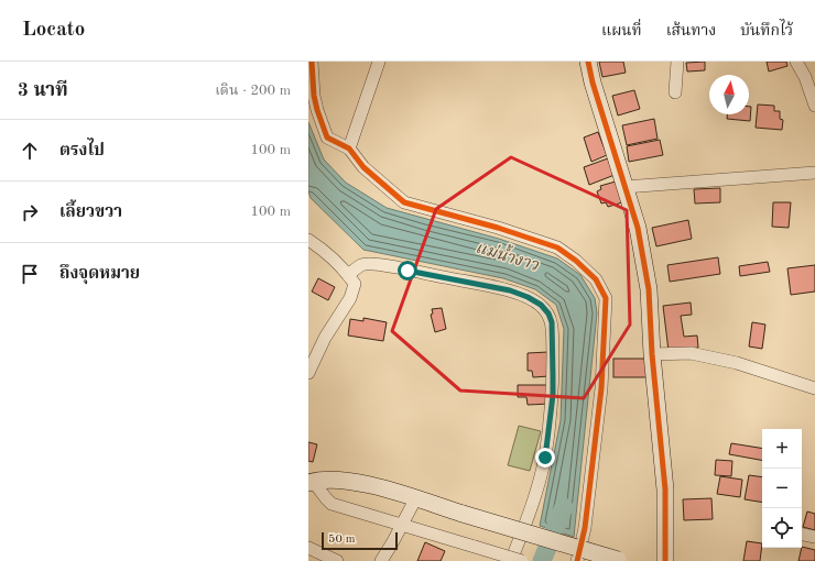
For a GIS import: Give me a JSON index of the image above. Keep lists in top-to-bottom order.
{
  "water": ["แม่น้ำงาว"],
  "scale_bar": "50 m",
  "north": "top",
  "page": {
    "header": "Locato",
    "nav": ["แผนที่", "เส้นทาง", "บันทึกไว้"],
    "heading": ["3 นาที", "เดิน · 200 m"],
    "list": [
      ["ตรงไป", "100 m"],
      ["เลี้ยวขวา", "100 m"],
      "ถึงจุดหมาย"
    ],
    "map_buttons": ["+", "−"],
    "scale": "50 m"
  }
}
